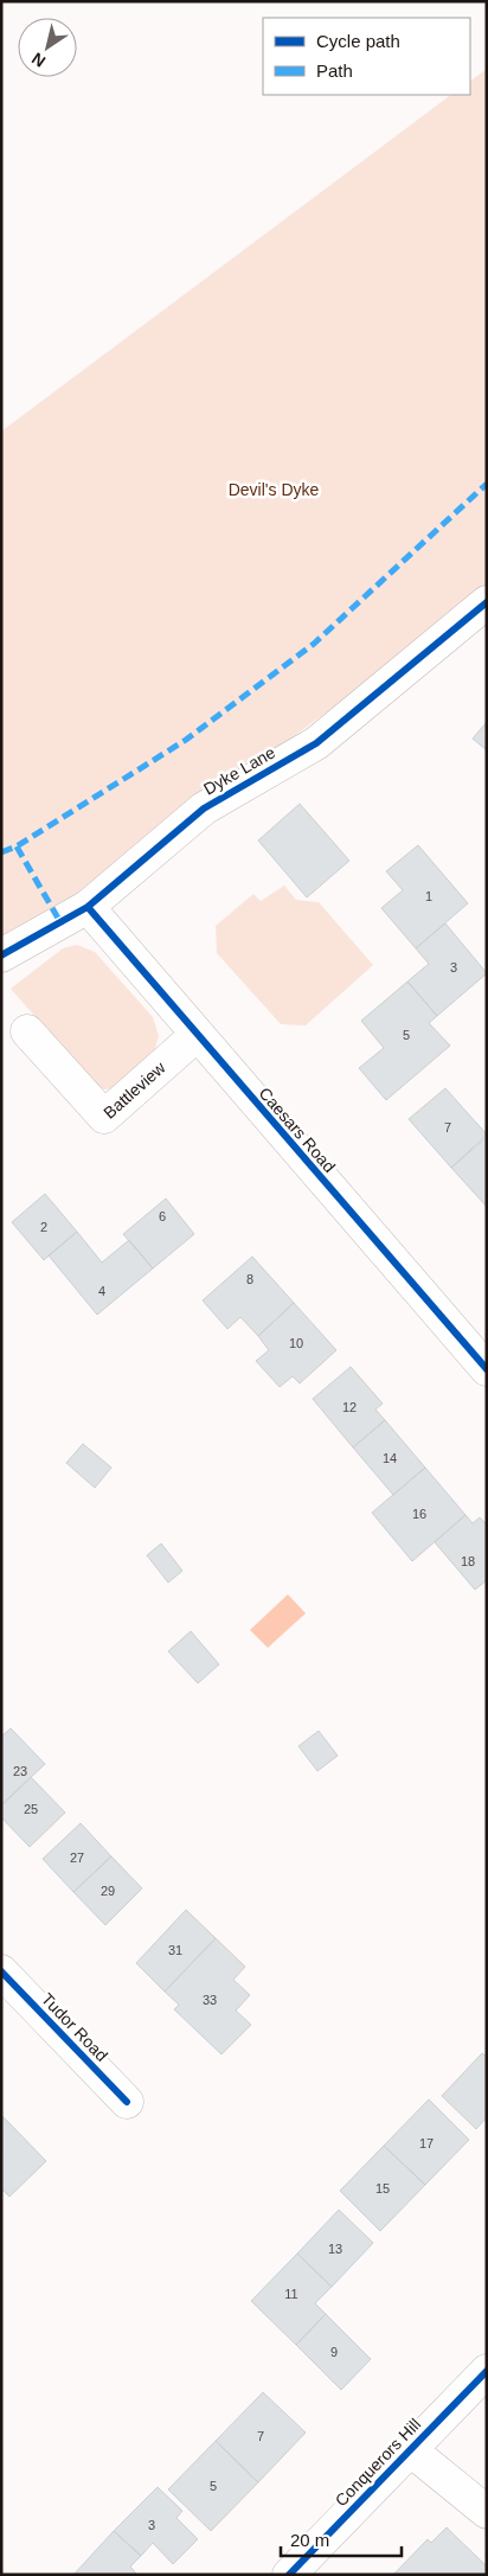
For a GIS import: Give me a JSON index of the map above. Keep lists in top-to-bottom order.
{
  "streets": {
    "street": [
      "Dyke Lane",
      "Battleview",
      "Caesars Road",
      "Tudor Road",
      "Conquerors Hill"
    ]
  },
  "crossings": [
    ["Dyke Lane", "Caesars Road"],
    ["Battleview", "Caesars Road"]
  ],
  "parks": ["Devil's Dyke"],
  "house_numbers": [
    "1",
    "3",
    "5",
    "7",
    "6",
    "2",
    "8",
    "4",
    "10",
    "12",
    "14",
    "16",
    "18",
    "23",
    "25",
    "27",
    "29",
    "31",
    "33",
    "17",
    "15",
    "13",
    "11",
    "9",
    "7",
    "5",
    "3"
  ],
  "legend": ["Cycle path", "Path"],
  "scale_bar": "20 m",
  "north": "bottom left"
}
